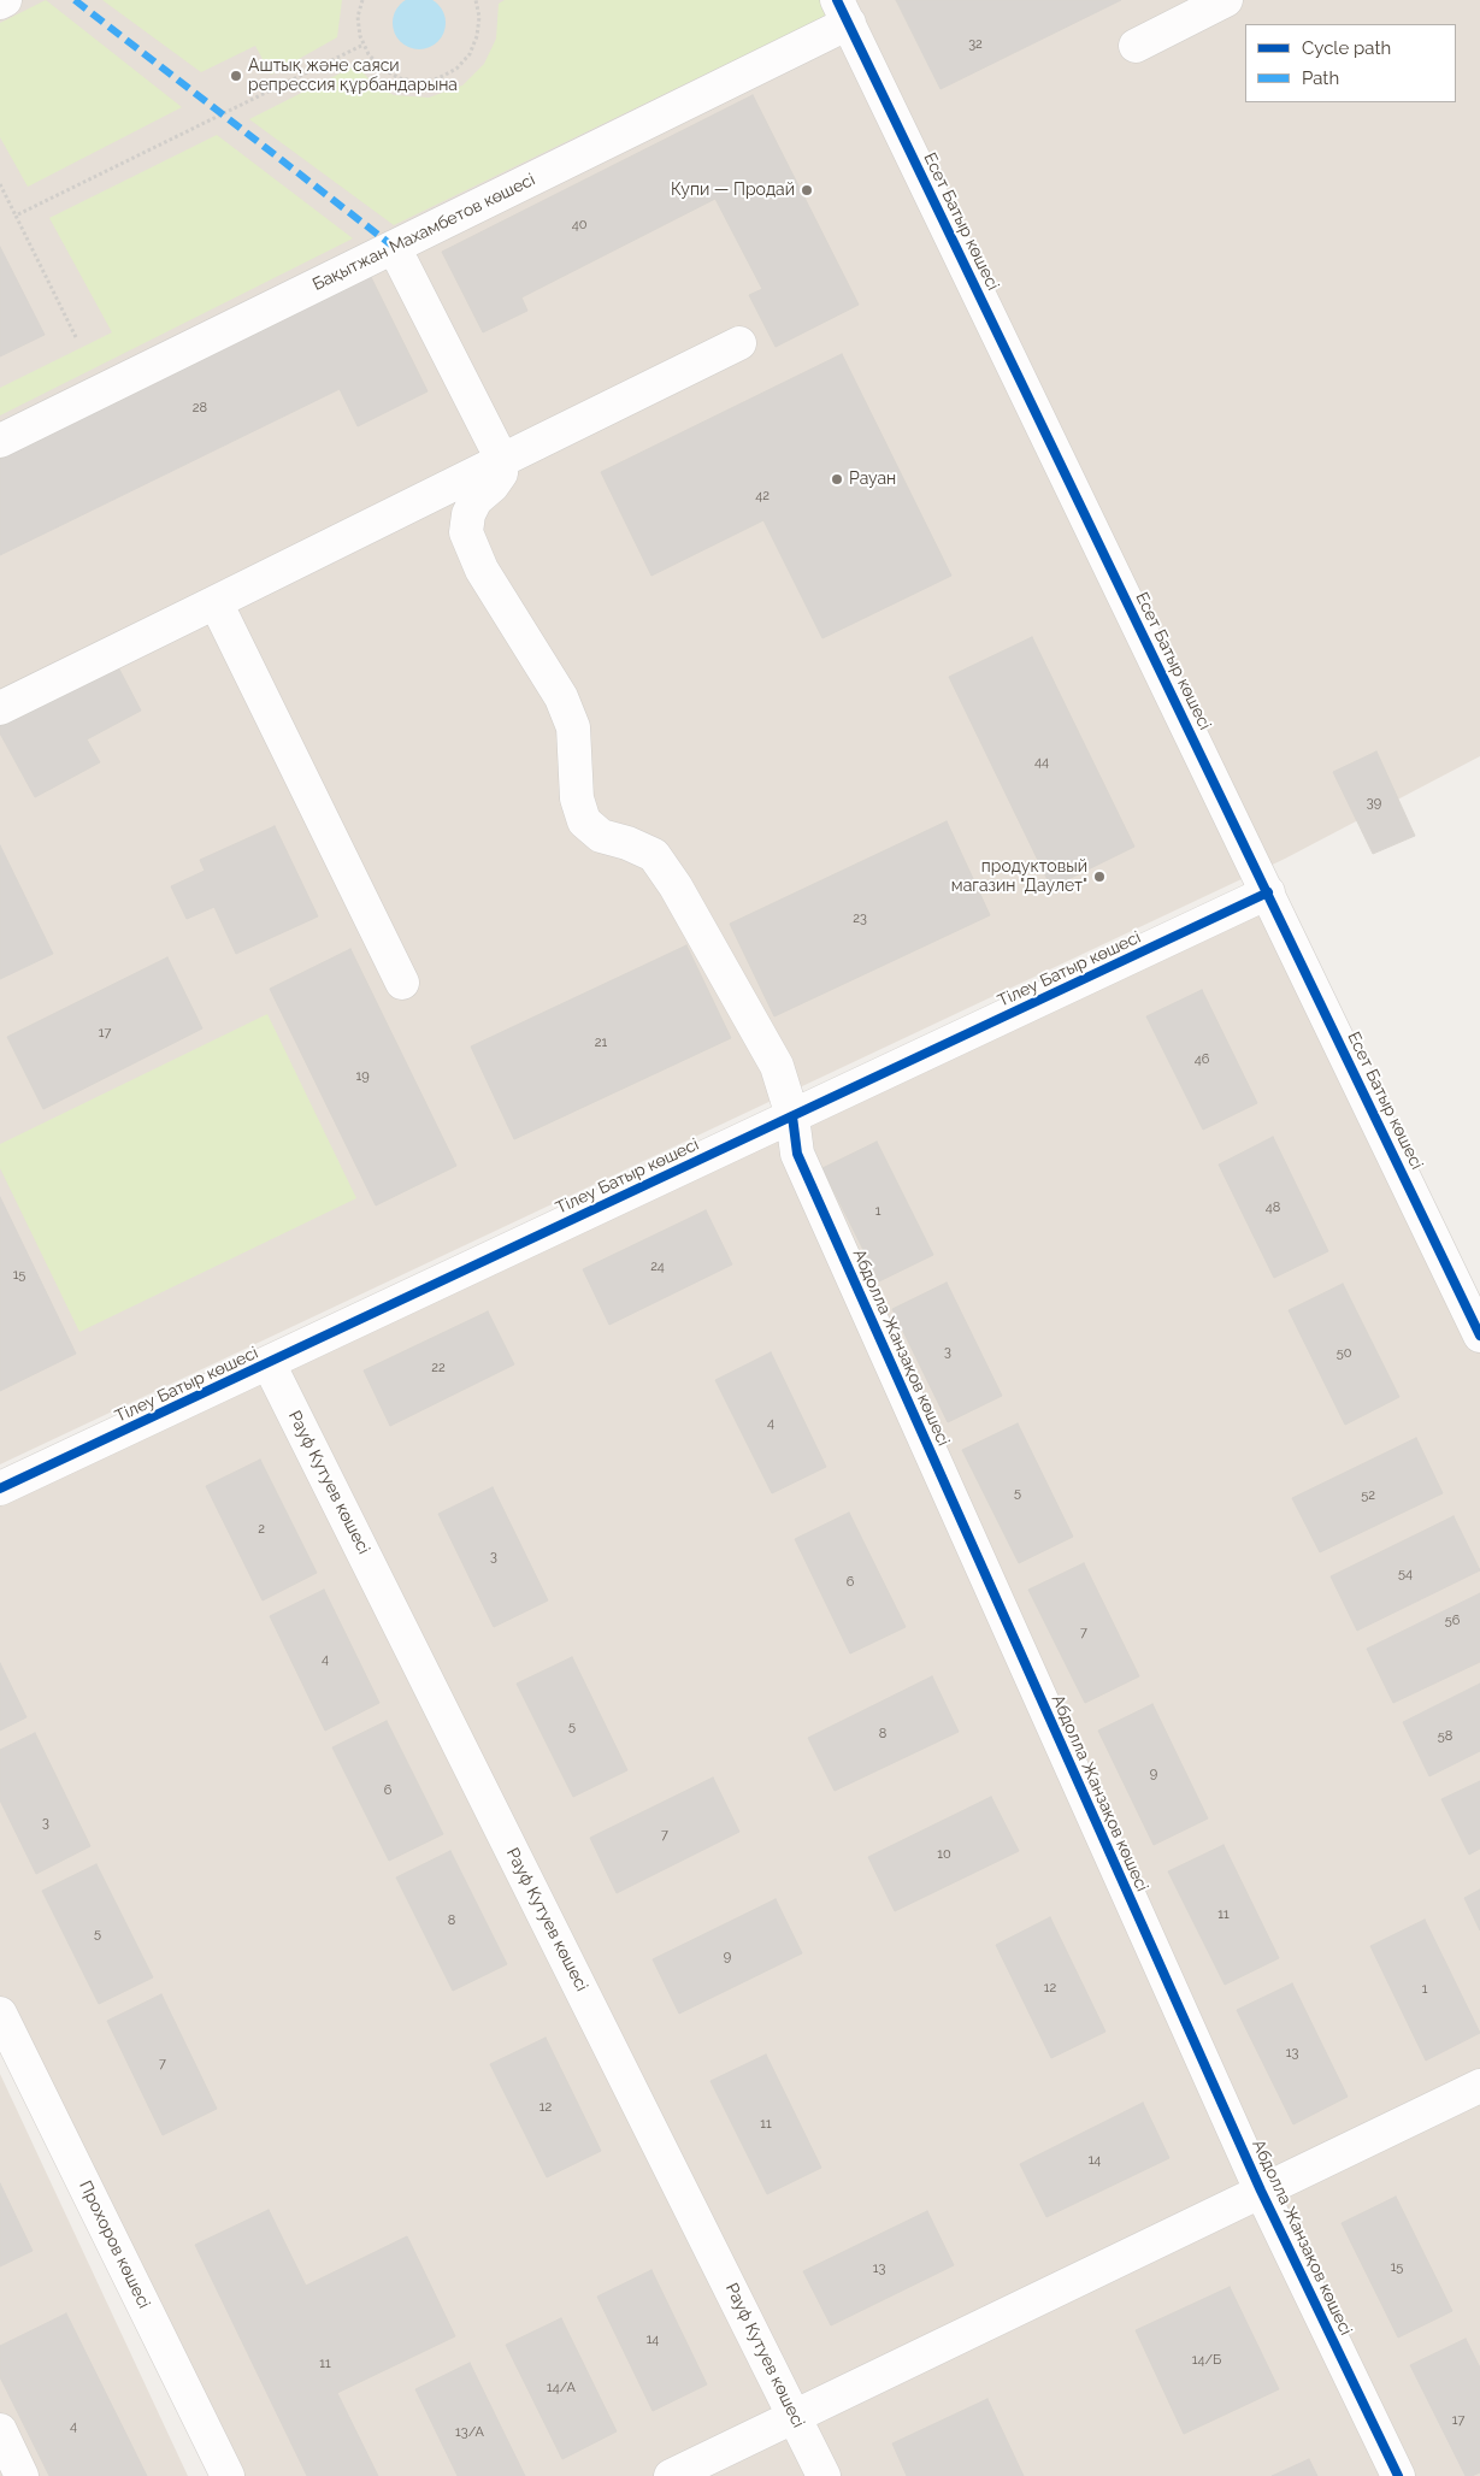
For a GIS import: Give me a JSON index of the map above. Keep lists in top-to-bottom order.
{
  "streets": {
    "street": [
      "Есет Батыр көшесі",
      "Бақытжан Махамбетов көшесі",
      "Тілеу Батыр көшесі",
      "Абдолла Жанзақов көшесі",
      "Рауф Кутуев көшесі",
      "Прохоров көшесі"
    ]
  },
  "crossings": [
    ["Есет Батыр көшесі", "Бақытжан Махамбетов көшесі"],
    ["Есет Батыр көшесі", "Тілеу Батыр көшесі"],
    ["Тілеу Батыр көшесі", "Абдолла Жанзақов көшесі"],
    ["Тілеу Батыр көшесі", "Рауф Кутуев көшесі"]
  ],
  "places": [
    "Аштық және саяси репрессия құрбандарына",
    "Купи — Продай",
    "Рауан",
    "продуктовый магазин \"Даулет\""
  ],
  "house_numbers": [
    "32",
    "40",
    "28",
    "42",
    "44",
    "39",
    "23",
    "17",
    "21",
    "46",
    "19",
    "48",
    "1",
    "24",
    "15",
    "3",
    "50",
    "22",
    "4",
    "5",
    "52",
    "2",
    "3",
    "54",
    "6",
    "56",
    "7",
    "4",
    "5",
    "8",
    "58",
    "9",
    "6",
    "3",
    "7",
    "10",
    "11",
    "8",
    "5",
    "9",
    "12",
    "1",
    "13",
    "7",
    "12",
    "11",
    "14",
    "15",
    "13",
    "14",
    "14/Б",
    "11",
    "14/А",
    "17",
    "4",
    "13/А"
  ],
  "legend": ["Cycle path", "Path"]
}
